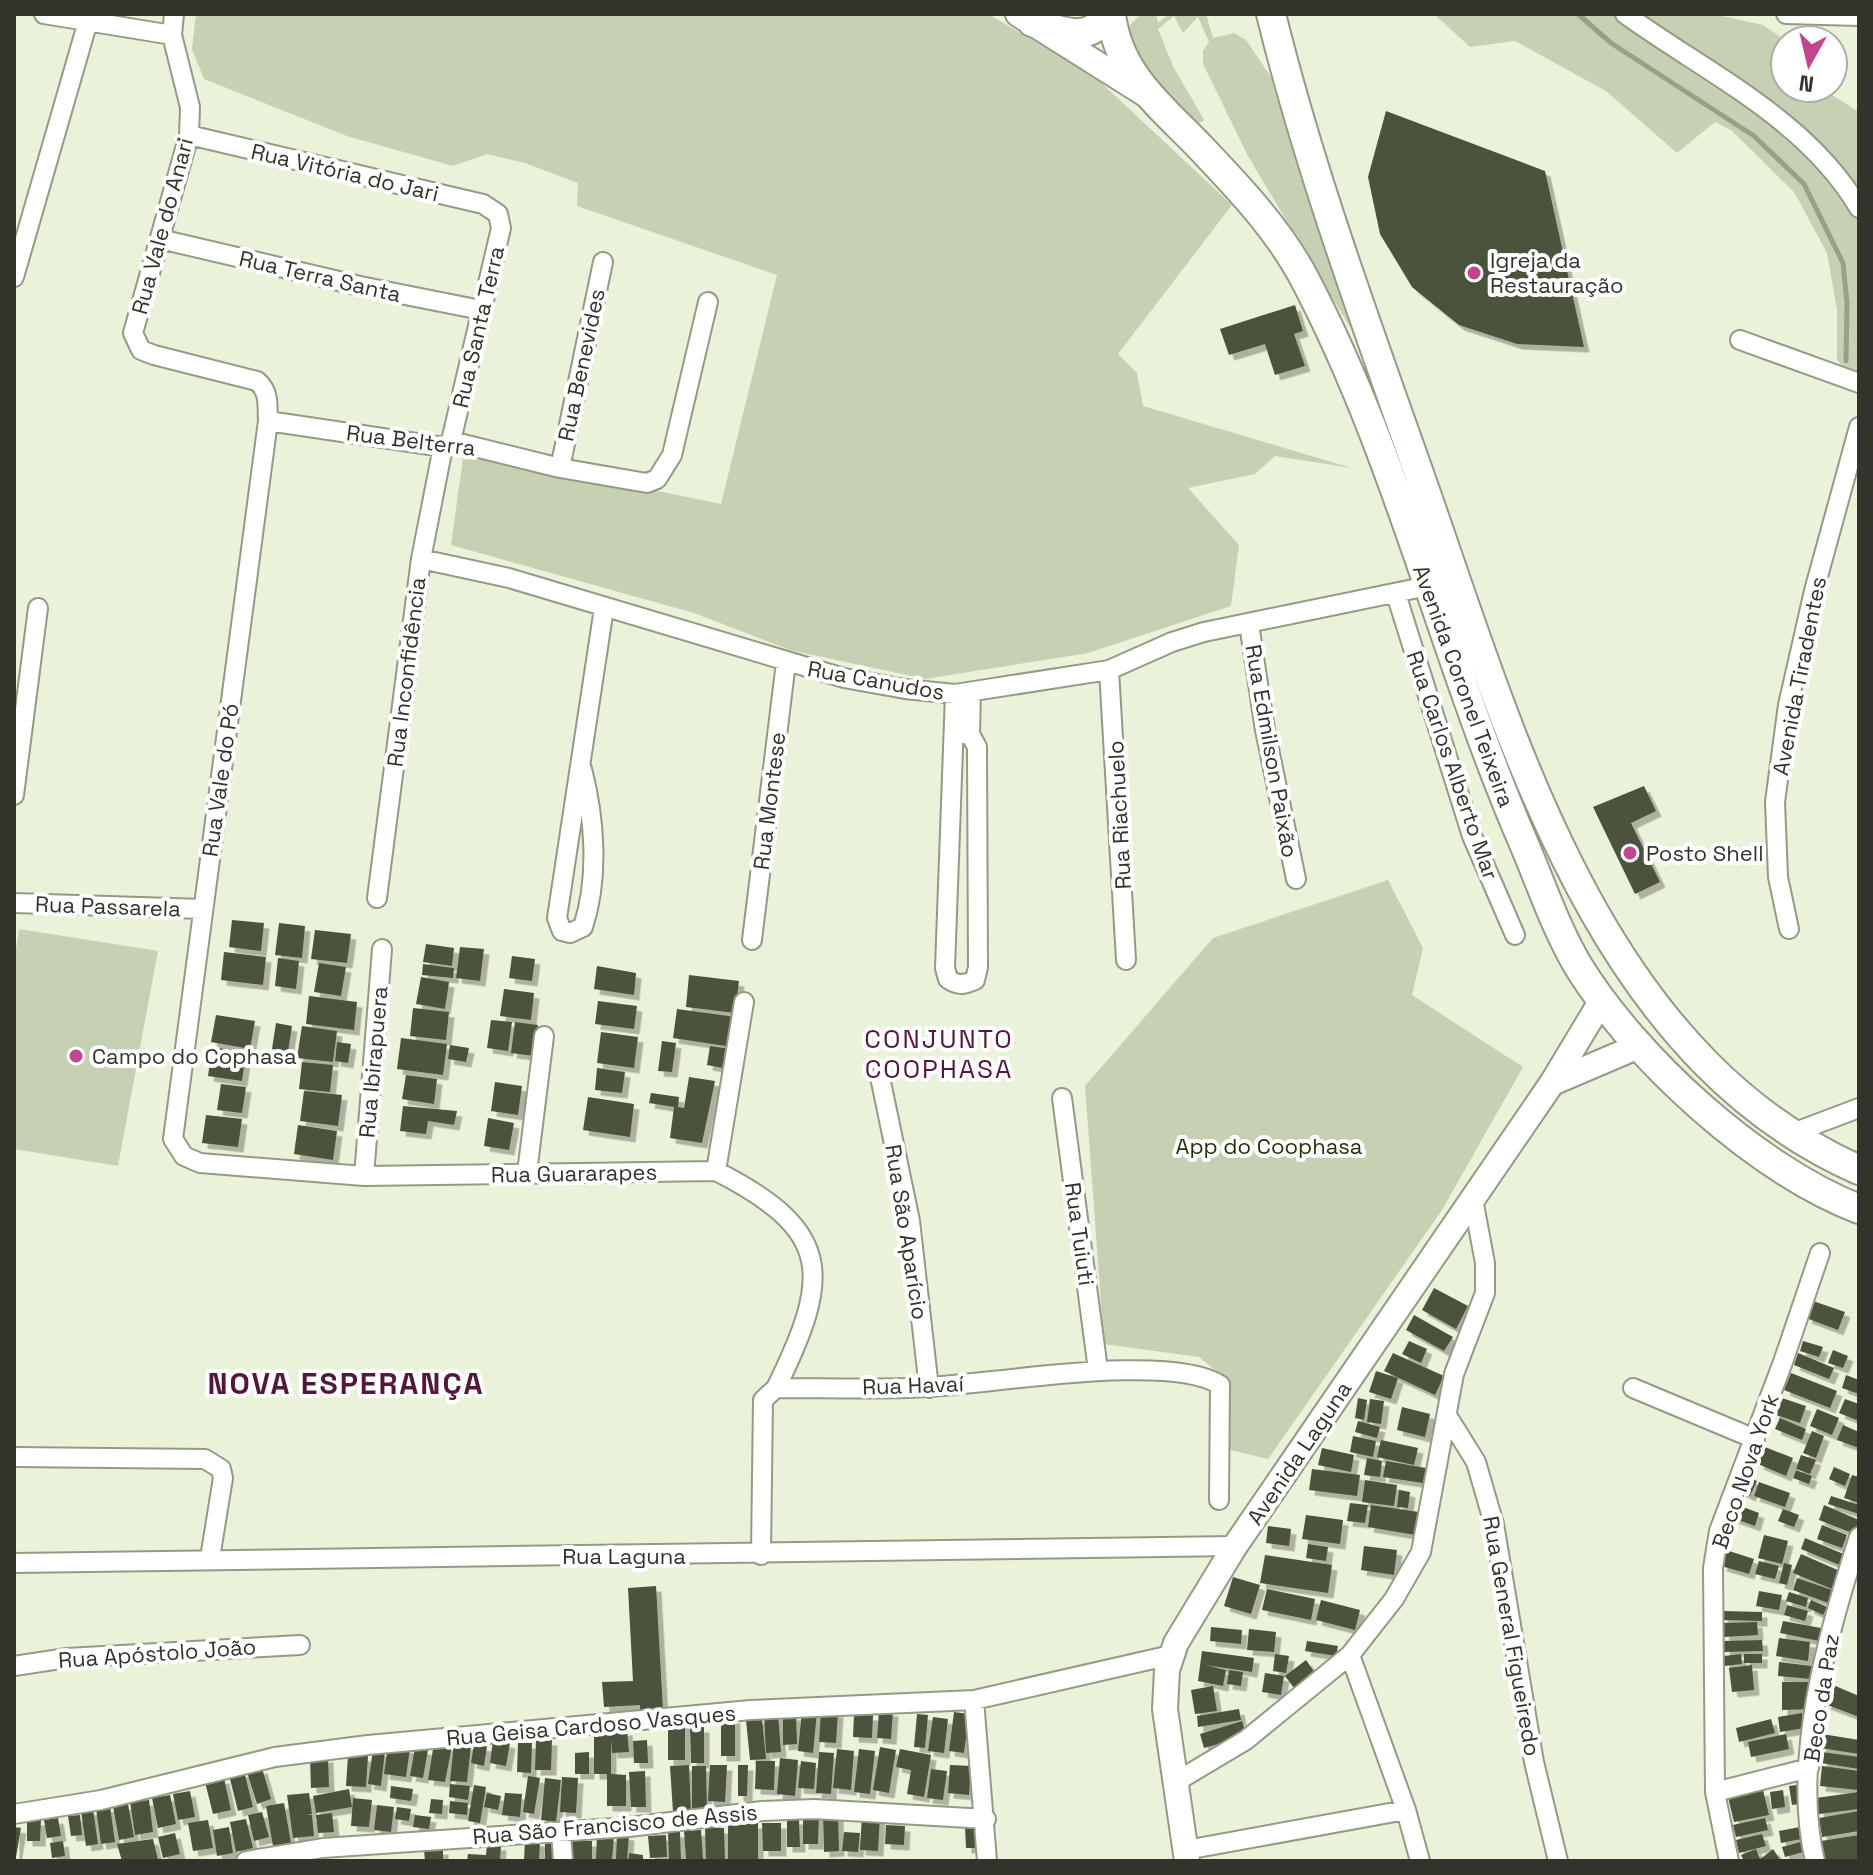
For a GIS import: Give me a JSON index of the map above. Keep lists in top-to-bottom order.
{
  "streets": {
    "highway": ["Avenida Coronel Teixeira"],
    "main road": ["Avenida Laguna"],
    "street": [
      "Rua Vitória do Jari",
      "Rua Vale do Anari",
      "Rua Terra Santa",
      "Rua Santa Terra",
      "Rua Benevides",
      "Rua Belterra",
      "Rua Inconfidência",
      "Avenida Tiradentes",
      "Rua Canudos",
      "Rua Edmilson Paixão",
      "Rua Carlos Alberto Mar",
      "Rua Vale do Pó",
      "Rua Montese",
      "Rua Riachuelo",
      "Rua Passarela",
      "Rua Ibirapuera",
      "Rua Guararapes",
      "Rua São Aparício",
      "Rua Tuiuti",
      "Rua Havaí",
      "Beco Nova York",
      "Rua Laguna",
      "Rua General Figueiredo",
      "Rua Apóstolo João",
      "Beco da Paz",
      "Rua Geisa Cardoso Vasques",
      "Rua São Francisco de Assis"
    ]
  },
  "crossings": [
    ["Rua Vitória do Jari", "Rua Vale do Anari"],
    ["Rua Vitória do Jari", "Rua Santa Terra"],
    ["Rua Vale do Anari", "Rua Terra Santa"],
    ["Rua Vale do Anari", "Rua Belterra"],
    ["Rua Vale do Anari", "Rua Vale do Pó"],
    ["Rua Terra Santa", "Rua Santa Terra"],
    ["Rua Santa Terra", "Rua Belterra"],
    ["Rua Santa Terra", "Rua Inconfidência"],
    ["Rua Benevides", "Rua Belterra"],
    ["Rua Belterra", "Rua Inconfidência"],
    ["Rua Belterra", "Rua Vale do Pó"],
    ["Rua Inconfidência", "Rua Canudos"],
    ["Rua Canudos", "Avenida Coronel Teixeira"],
    ["Rua Canudos", "Rua Edmilson Paixão"],
    ["Rua Canudos", "Rua Carlos Alberto Mar"],
    ["Rua Canudos", "Rua Montese"],
    ["Rua Canudos", "Rua Riachuelo"],
    ["Avenida Coronel Teixeira", "Avenida Laguna"],
    ["Rua Vale do Pó", "Rua Passarela"],
    ["Rua Vale do Pó", "Rua Guararapes"],
    ["Rua Ibirapuera", "Rua Guararapes"],
    ["Rua Guararapes", "Rua Havaí"],
    ["Rua São Aparício", "Rua Havaí"],
    ["Rua Tuiuti", "Rua Havaí"],
    ["Avenida Laguna", "Rua Laguna"],
    ["Avenida Laguna", "Rua Geisa Cardoso Vasques"]
  ],
  "districts": ["CONJUNTO COOPHASA", "NOVA ESPERANÇA"],
  "parks": ["App do Coophasa"],
  "places": ["Igreja da Restauração", "Posto Shell", "Campo do Cophasa"],
  "north": "bottom"
}
